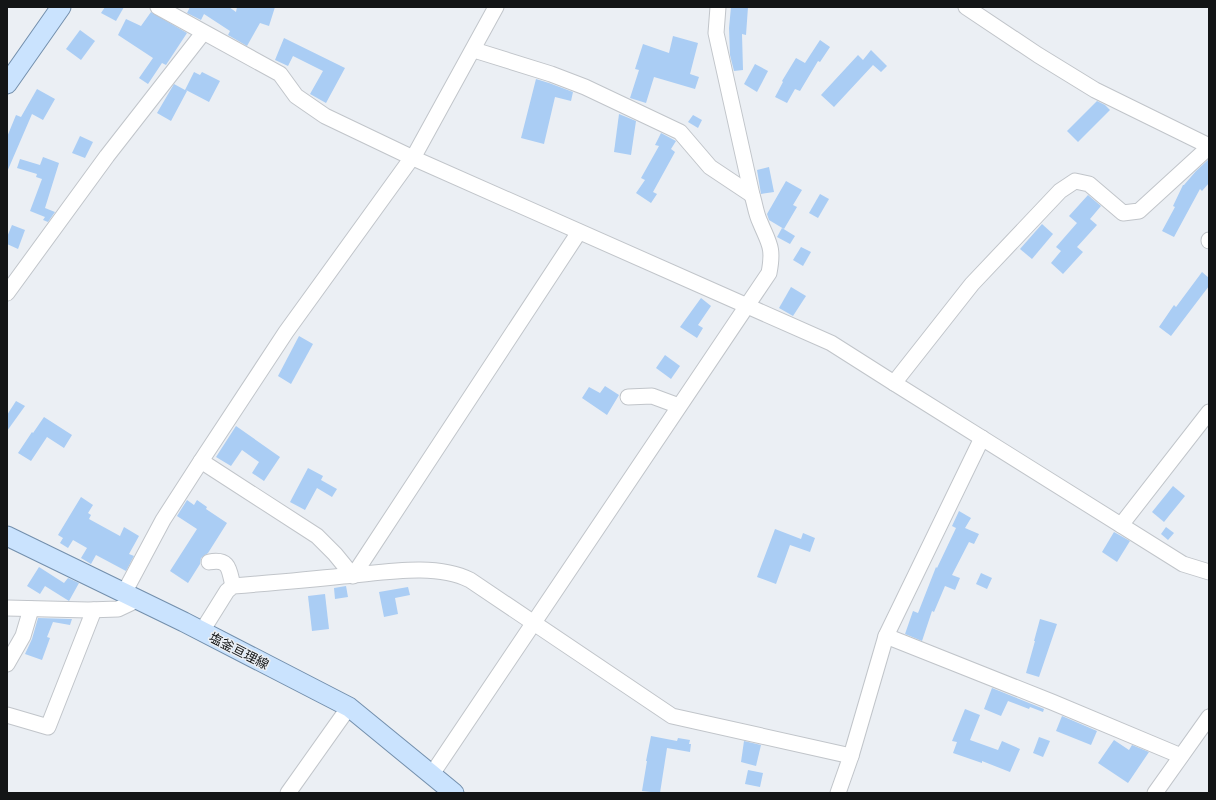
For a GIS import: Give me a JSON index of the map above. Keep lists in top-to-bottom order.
{
  "streets": {
    "main road": ["塩釜亘理線"]
  }
}
